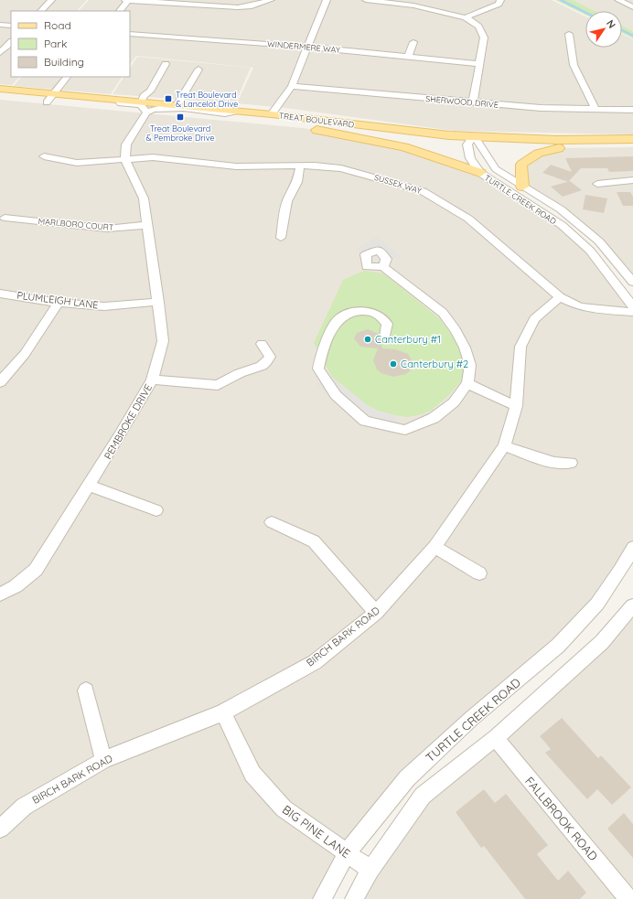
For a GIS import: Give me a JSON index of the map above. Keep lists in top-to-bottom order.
{
  "streets": {
    "main road": ["TREAT BOULEVARD"],
    "street": [
      "WINDERMERE WAY",
      "SHERWOOD DRIVE",
      "SUSSEX WAY",
      "TURTLE CREEK ROAD",
      "MARLBORO COURT",
      "PLUMLEIGH LANE",
      "PEMBROKE DRIVE",
      "BIRCH BARK ROAD",
      "FALLBROOK ROAD",
      "BIG PINE LANE"
    ]
  },
  "crossings": [
    ["TREAT BOULEVARD", "TURTLE CREEK ROAD"],
    ["SUSSEX WAY", "PEMBROKE DRIVE"],
    ["SUSSEX WAY", "BIRCH BARK ROAD"],
    ["TURTLE CREEK ROAD", "BIG PINE LANE"],
    ["MARLBORO COURT", "PEMBROKE DRIVE"],
    ["PLUMLEIGH LANE", "PEMBROKE DRIVE"],
    ["BIRCH BARK ROAD", "BIG PINE LANE"]
  ],
  "places": {
    "transit": ["Treat Boulevard & Lancelot Drive", "Treat Boulevard & Pembroke Drive"],
    "other": ["Canterbury #1", "Canterbury #2"]
  },
  "legend": ["Road", "Park", "Building"],
  "north": "top right"
}
